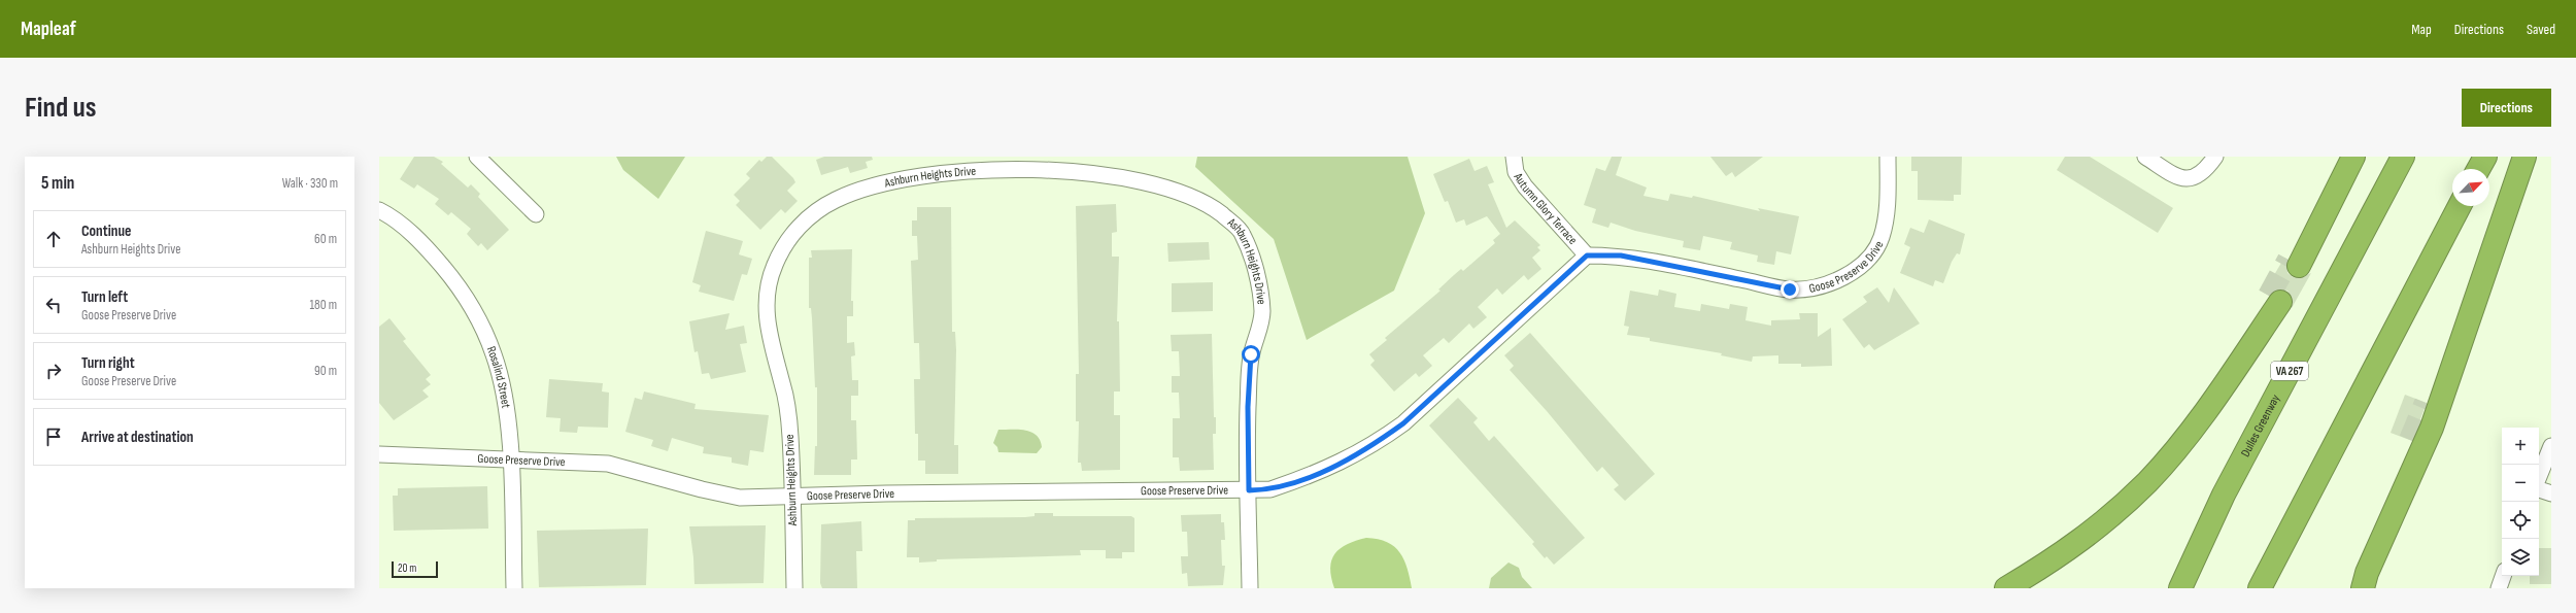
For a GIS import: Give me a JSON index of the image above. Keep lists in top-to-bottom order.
{
  "streets": {
    "highway": ["VA 267", "Dulles Greenway"],
    "street": [
      "Ashburn Heights Drive",
      "Autumn Glory Terrace",
      "Goose Preserve Drive",
      "Rosalind Street"
    ]
  },
  "crossings": [
    ["Ashburn Heights Drive", "Goose Preserve Drive"],
    ["Autumn Glory Terrace", "Goose Preserve Drive"],
    ["Goose Preserve Drive", "Rosalind Street"]
  ],
  "scale_bar": "20 m",
  "north": "top right",
  "page": {
    "header": "Mapleaf",
    "nav": ["Map", "Directions", "Saved"],
    "buttons": "Directions",
    "title": "Find us",
    "heading": ["5 min", "Walk · 330 m"],
    "list": [
      ["Continue", "Ashburn Heights Drive", "60 m"],
      ["Turn left", "Goose Preserve Drive", "180 m"],
      ["Turn right", "Goose Preserve Drive", "90 m"],
      "Arrive at destination"
    ],
    "map_buttons": ["+", "−"],
    "scale": "20 m"
  }
}
